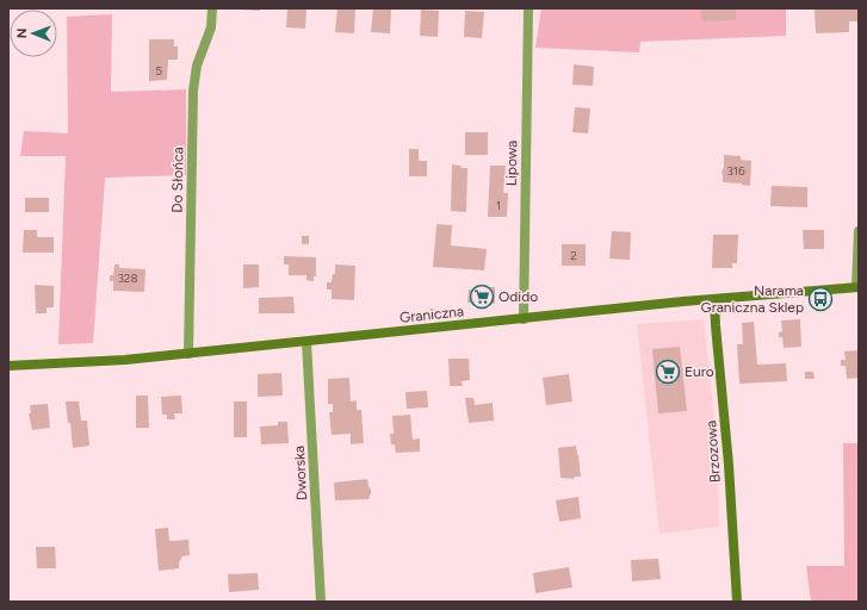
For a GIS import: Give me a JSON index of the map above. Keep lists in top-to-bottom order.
{
  "streets": {
    "street": [
      "Lipowa",
      "Do Słońca",
      "Graniczna",
      "Brzozowa",
      "Dworska"
    ]
  },
  "crossings": [
    ["Lipowa", "Graniczna"],
    ["Do Słońca", "Graniczna"],
    ["Graniczna", "Brzozowa"],
    ["Graniczna", "Dworska"]
  ],
  "places": {
    "supermarket": ["Odido", "Euro"],
    "bus stop": ["Narama Graniczna Sklep"]
  },
  "house_numbers": [
    "5",
    "316",
    "1",
    "2",
    "328"
  ],
  "north": "left"
}
